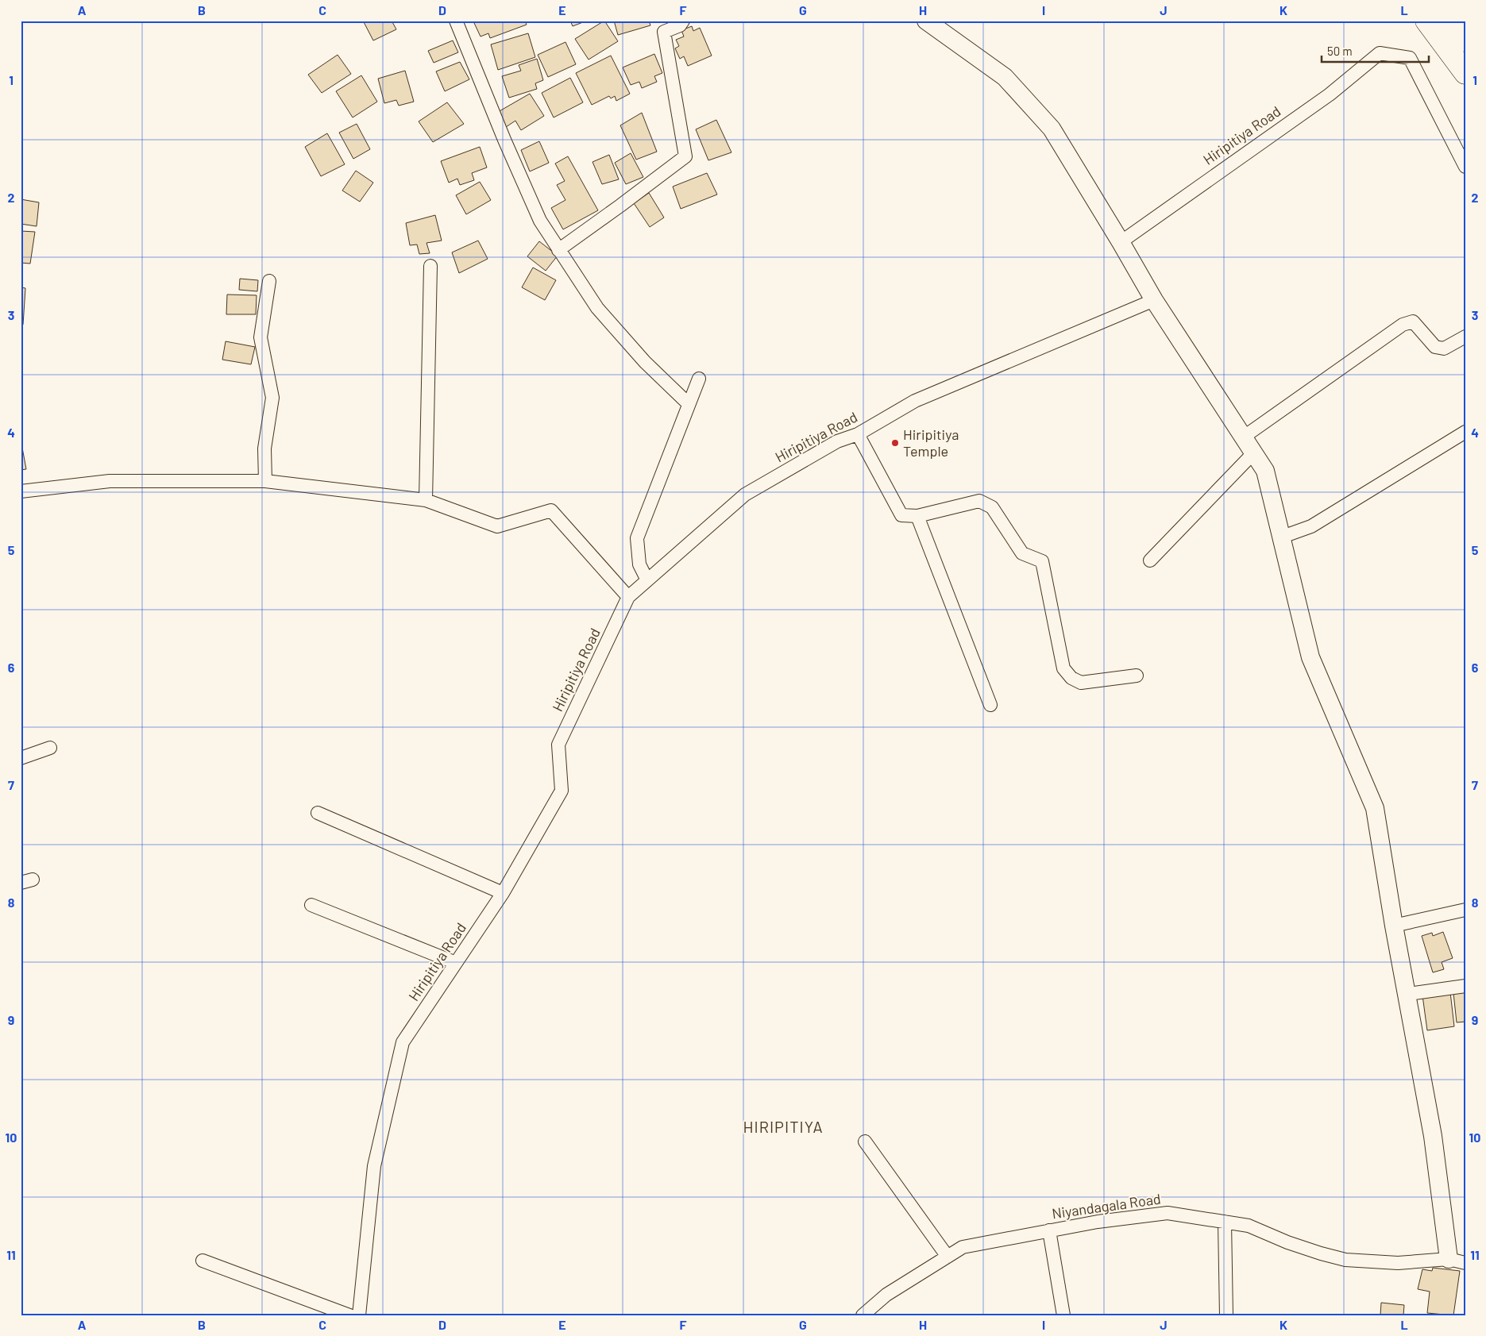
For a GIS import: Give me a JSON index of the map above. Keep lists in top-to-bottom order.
{
  "streets": {
    "street": ["Hiripitiya Road", "Niyandagala Road"]
  },
  "districts": ["HIRIPITIYA"],
  "places": ["Hiripitiya Temple"],
  "scale_bar": "50 m",
  "grid": {
    "columns": [
      "A",
      "B",
      "C",
      "D",
      "E",
      "F",
      "G",
      "H",
      "I",
      "J",
      "K",
      "L"
    ],
    "rows": [
      "1",
      "2",
      "3",
      "4",
      "5",
      "6",
      "7",
      "8",
      "9",
      "10",
      "11"
    ]
  }
}
